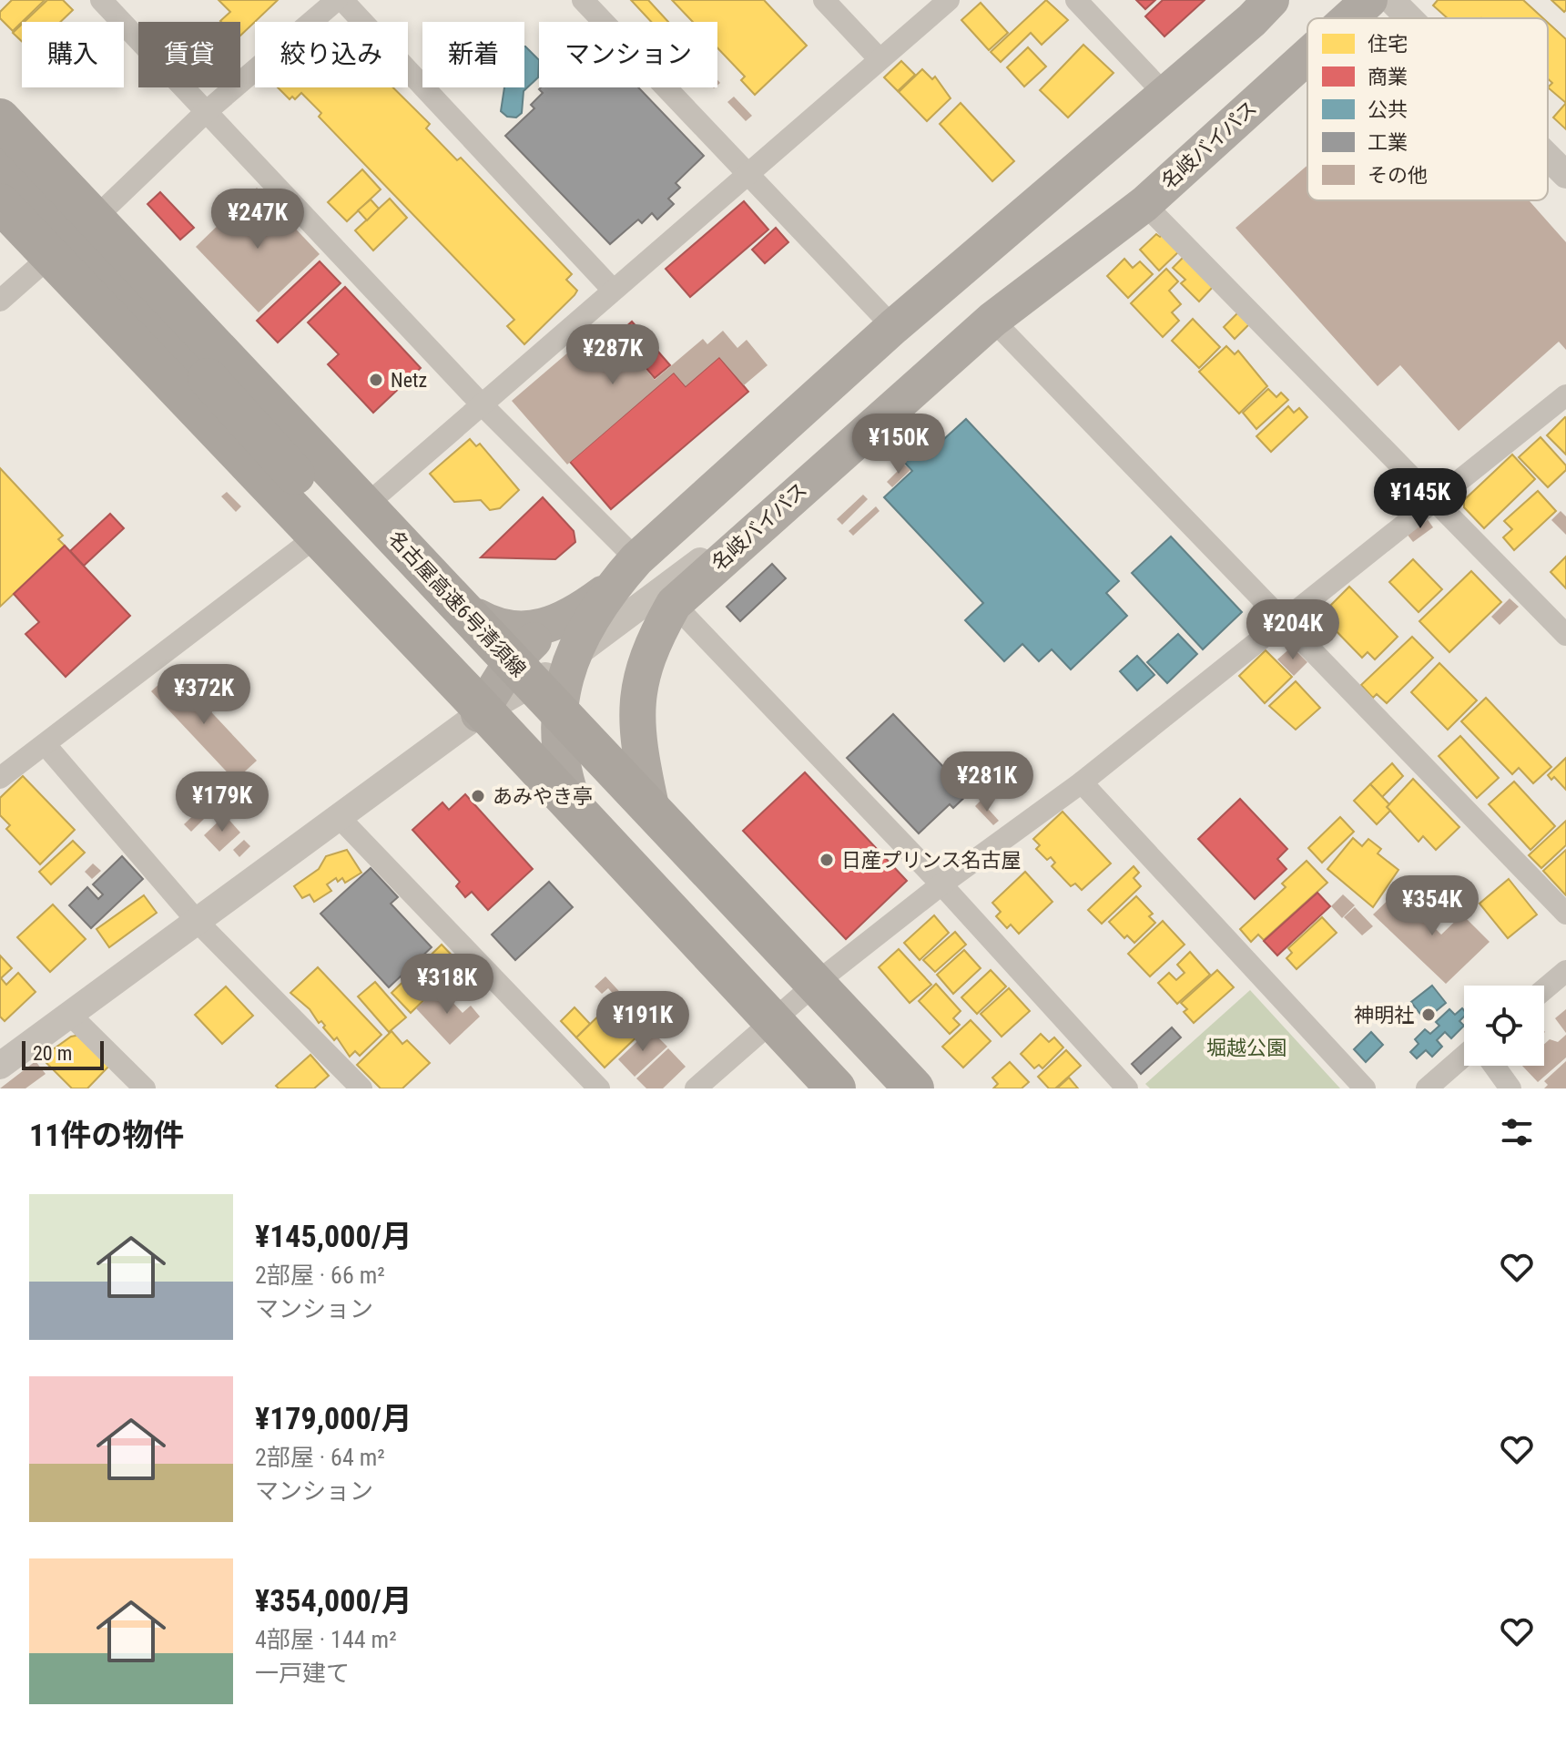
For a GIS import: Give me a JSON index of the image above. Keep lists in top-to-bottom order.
{
  "streets": {
    "highway": ["名岐バイパス", "名古屋高速6号清須線"]
  },
  "parks": ["堀越公園"],
  "places": [
    "Netz",
    "あみやき亭",
    "日産プリンス名古屋",
    "神明社"
  ],
  "legend": [
    "住宅",
    "商業",
    "公共",
    "工業",
    "その他"
  ],
  "scale_bar": "20 m",
  "page": {
    "chip": [
      "購入",
      "賃貸",
      "絞り込み",
      "新着",
      "マンション"
    ],
    "price": [
      "¥247K",
      "¥287K",
      "¥150K",
      "¥145K",
      "¥204K",
      "¥372K",
      "¥281K",
      "¥179K",
      "¥354K",
      "¥318K",
      "¥191K"
    ],
    "scale": "20 m",
    "heading": "11件の物件",
    "list": [
      {
        "name": "¥145,000/月",
        "note": "2部屋 · 66 m² · マンション"
      },
      {
        "name": "¥179,000/月",
        "note": "2部屋 · 64 m² · マンション"
      },
      {
        "name": "¥354,000/月",
        "note": "4部屋 · 144 m² · 一戸建て"
      }
    ]
  }
}
